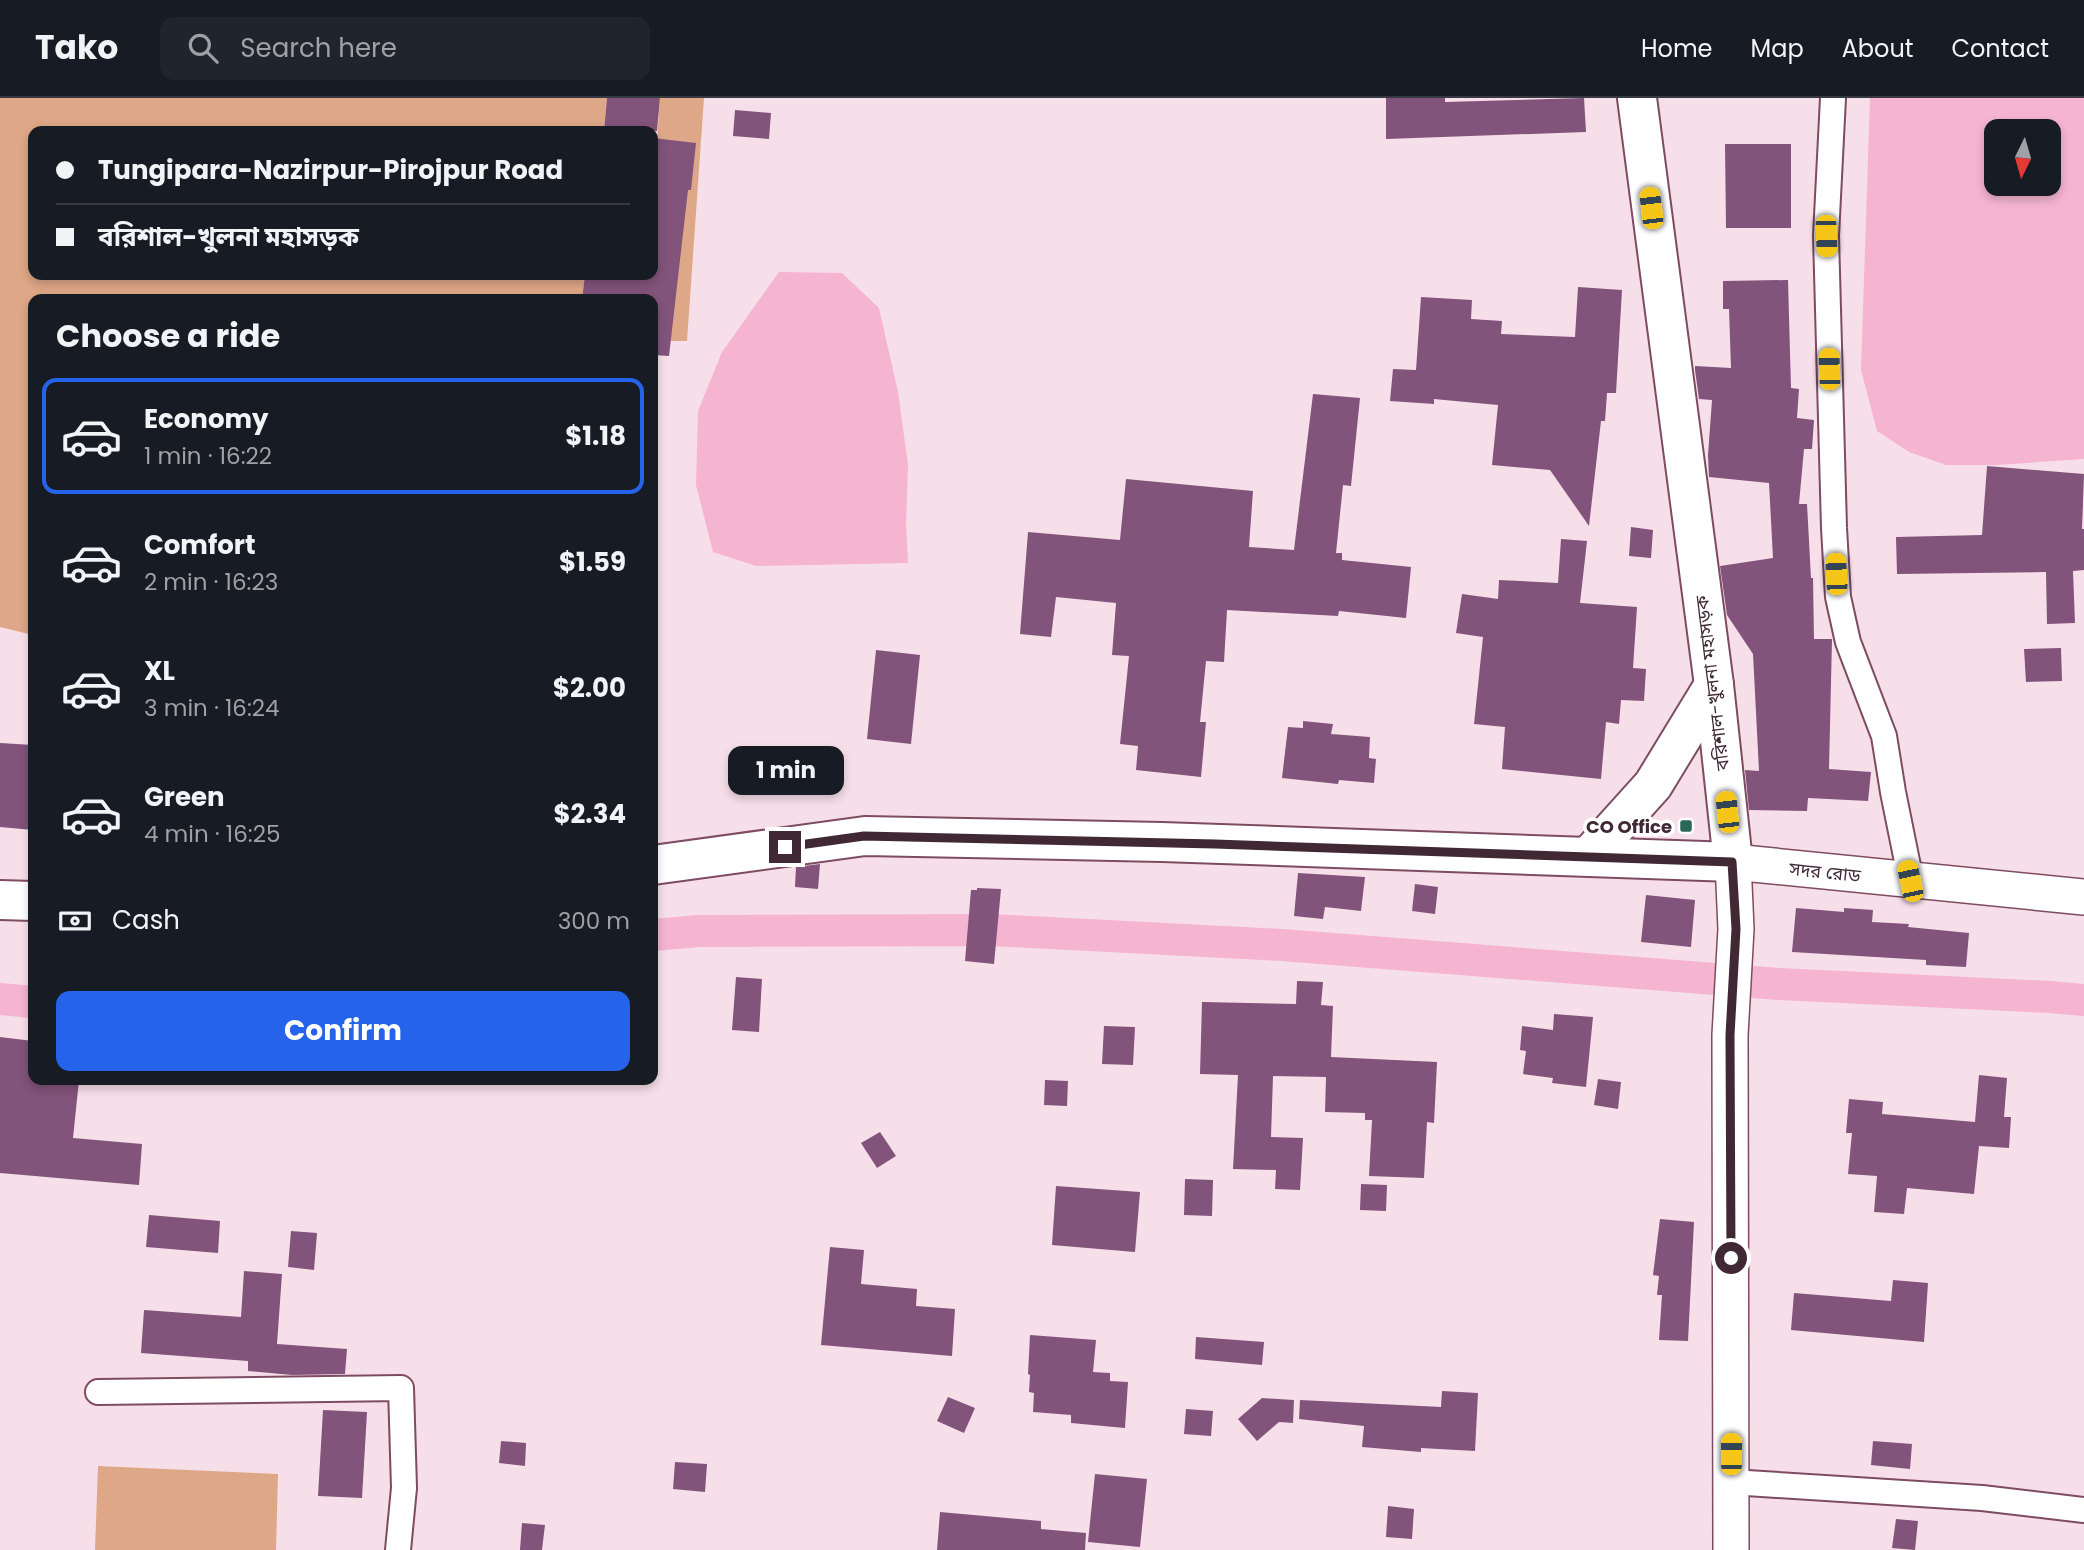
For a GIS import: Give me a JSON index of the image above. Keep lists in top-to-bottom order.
{
  "streets": {
    "highway": ["বরিশাল-খুলনা মহাসড়ক"],
    "main road": ["সদর রোড"]
  },
  "crossings": [
    ["বরিশাল-খুলনা মহাসড়ক", "সদর রোড"]
  ],
  "places": {
    "transit": ["CO Office"]
  },
  "north": "bottom",
  "page": {
    "header": "Tako",
    "search": "Search here",
    "nav": [
      "Home",
      "Map",
      "About",
      "Contact"
    ],
    "banner": ["Tungipara-Nazirpur-Pirojpur Road", "বরিশাল-খুলনা মহাসড়ক"],
    "heading": "Choose a ride",
    "list": [
      {
        "name": "Economy",
        "note": "1 min · 16:22",
        "value": "$1.18"
      },
      {
        "name": "Comfort",
        "note": "2 min · 16:23",
        "value": "$1.59"
      },
      {
        "name": "XL",
        "note": "3 min · 16:24",
        "value": "$2.00"
      },
      {
        "name": "Green",
        "note": "4 min · 16:25",
        "value": "$2.34"
      }
    ],
    "bubble": "1 min",
    "pay": ["Cash", "300 m"],
    "buttons": "Confirm"
  }
}
